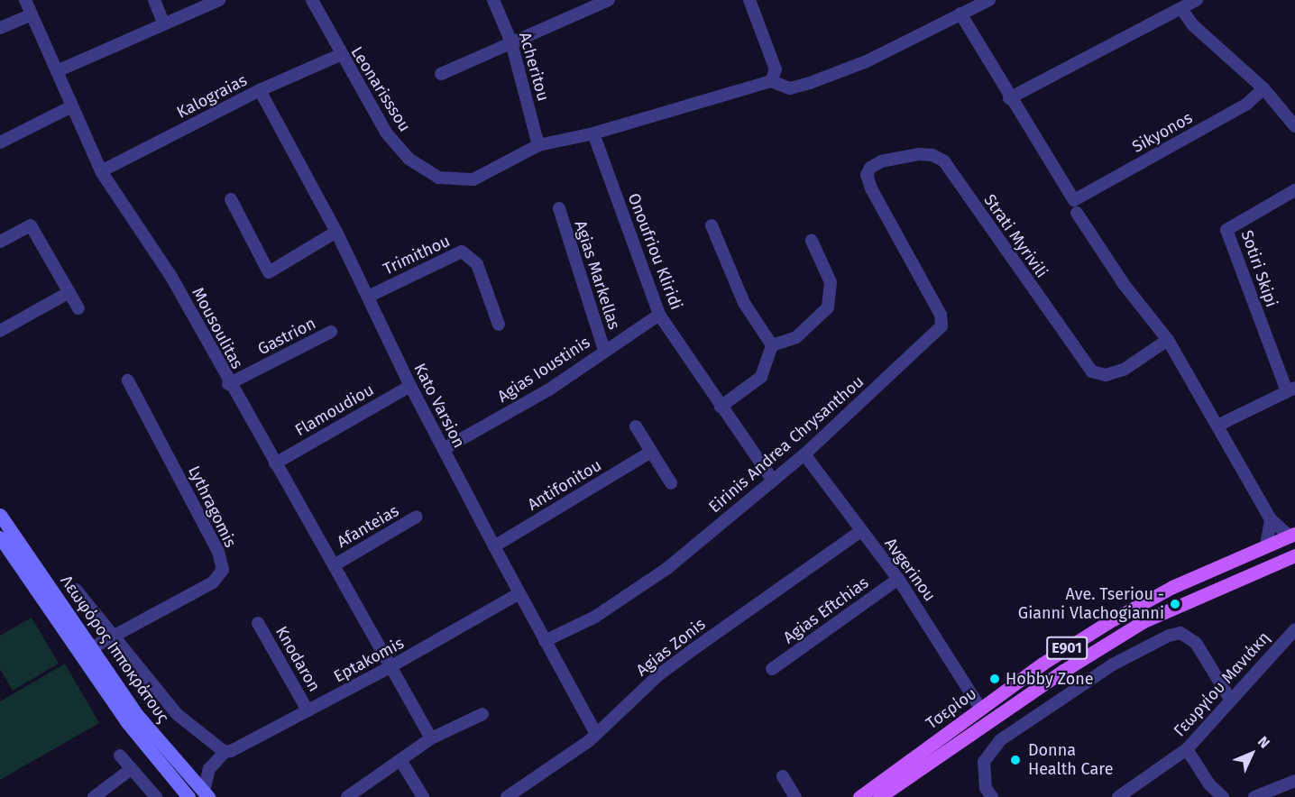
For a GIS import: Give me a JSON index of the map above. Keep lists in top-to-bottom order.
{
  "streets": {
    "main road": ["E901", "Λεωφόρος Ιπποκράτους", "Τσερίου"],
    "street": [
      "Acheritou",
      "Leonarisssou",
      "Kalograias",
      "Sikyonos",
      "Strati Myrivili",
      "Onoufriou Kliridi",
      "Trimithou",
      "Sotiri Skipi",
      "Agias Markellas",
      "Mousoulitas",
      "Gastrion",
      "Agias Ioustinis",
      "Kato Varsion",
      "Flamoudiou",
      "Eirinis Andrea Chrysanthou",
      "Antifonitou",
      "Lythragomis",
      "Afanteias",
      "Avgerinou",
      "Agias Eftchias",
      "Agias Zonis",
      "Knodaron",
      "Eptakomis",
      "Γεωργίου Μανιάκη"
    ]
  },
  "crossings": [
    ["Acheritou", "Leonarisssou"],
    ["Leonarisssou", "Kalograias"],
    ["Leonarisssou", "Onoufriou Kliridi"],
    ["Kalograias", "Mousoulitas"],
    ["Kalograias", "Kato Varsion"],
    ["Strati Myrivili", "Eirinis Andrea Chrysanthou"],
    ["Onoufriou Kliridi", "Agias Ioustinis"],
    ["Onoufriou Kliridi", "Eirinis Andrea Chrysanthou"],
    ["Trimithou", "Kato Varsion"],
    ["Agias Markellas", "Agias Ioustinis"],
    ["Mousoulitas", "Gastrion"],
    ["Mousoulitas", "Flamoudiou"],
    ["Mousoulitas", "Afanteias"],
    ["Mousoulitas", "Eptakomis"],
    ["Agias Ioustinis", "Kato Varsion"],
    ["Kato Varsion", "Flamoudiou"],
    ["Kato Varsion", "Eirinis Andrea Chrysanthou"],
    ["Kato Varsion", "Antifonitou"],
    ["Kato Varsion", "Agias Zonis"],
    ["Kato Varsion", "Eptakomis"],
    ["Eirinis Andrea Chrysanthou", "Avgerinou"],
    ["Lythragomis", "Λεωφόρος Ιπποκράτους"],
    ["Avgerinou", "Agias Eftchias"],
    ["Avgerinou", "Agias Zonis"],
    ["Avgerinou", "Τσερίου"],
    ["Knodaron", "Eptakomis"]
  ],
  "places": ["Ave. Tseriou - Gianni Vlachogianni", "Hobby Zone", "Donna Health Care"],
  "north": "top right"
}
